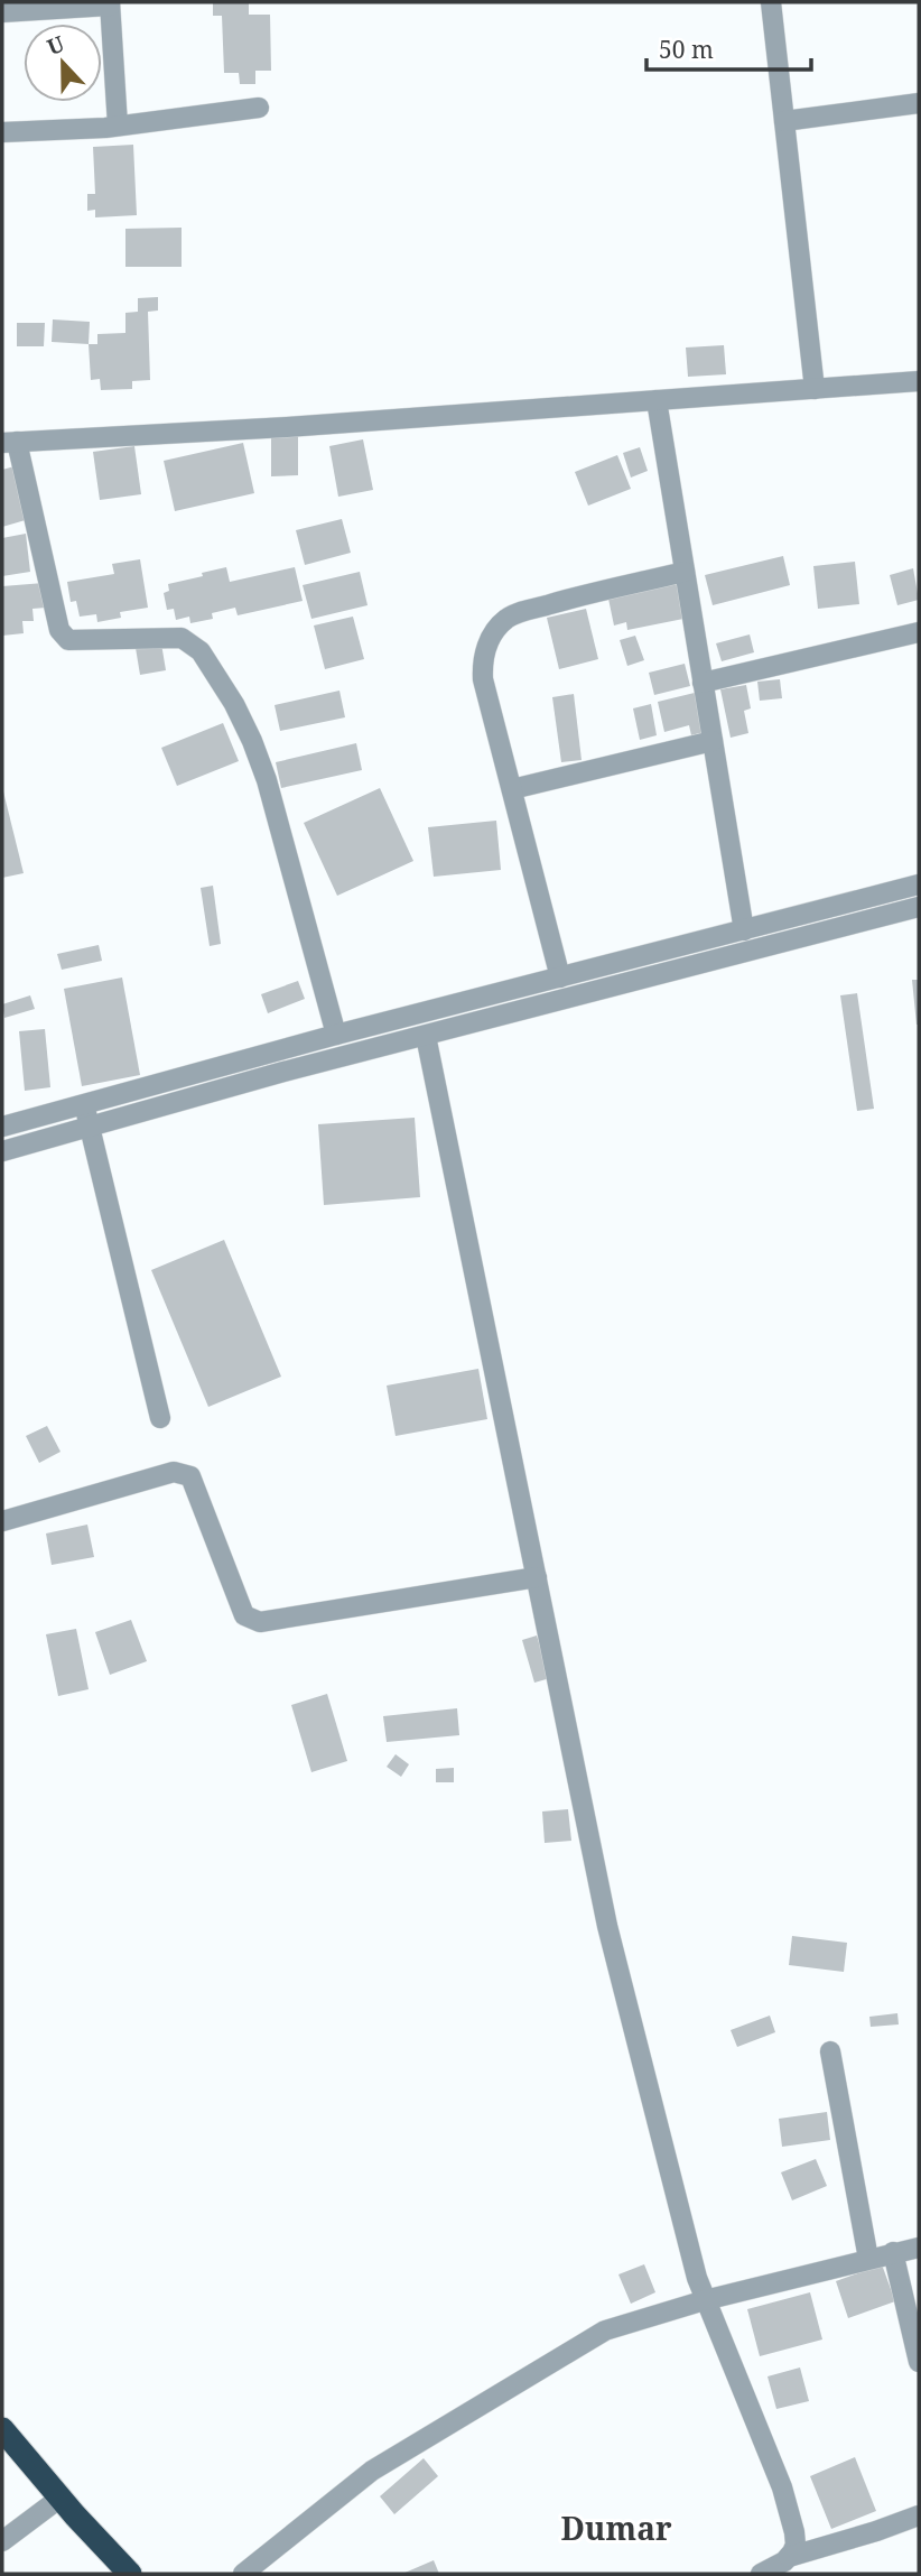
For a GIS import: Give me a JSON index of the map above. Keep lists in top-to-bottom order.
{
  "districts": ["Dumar"],
  "scale_bar": "50 m",
  "north": "top"
}
